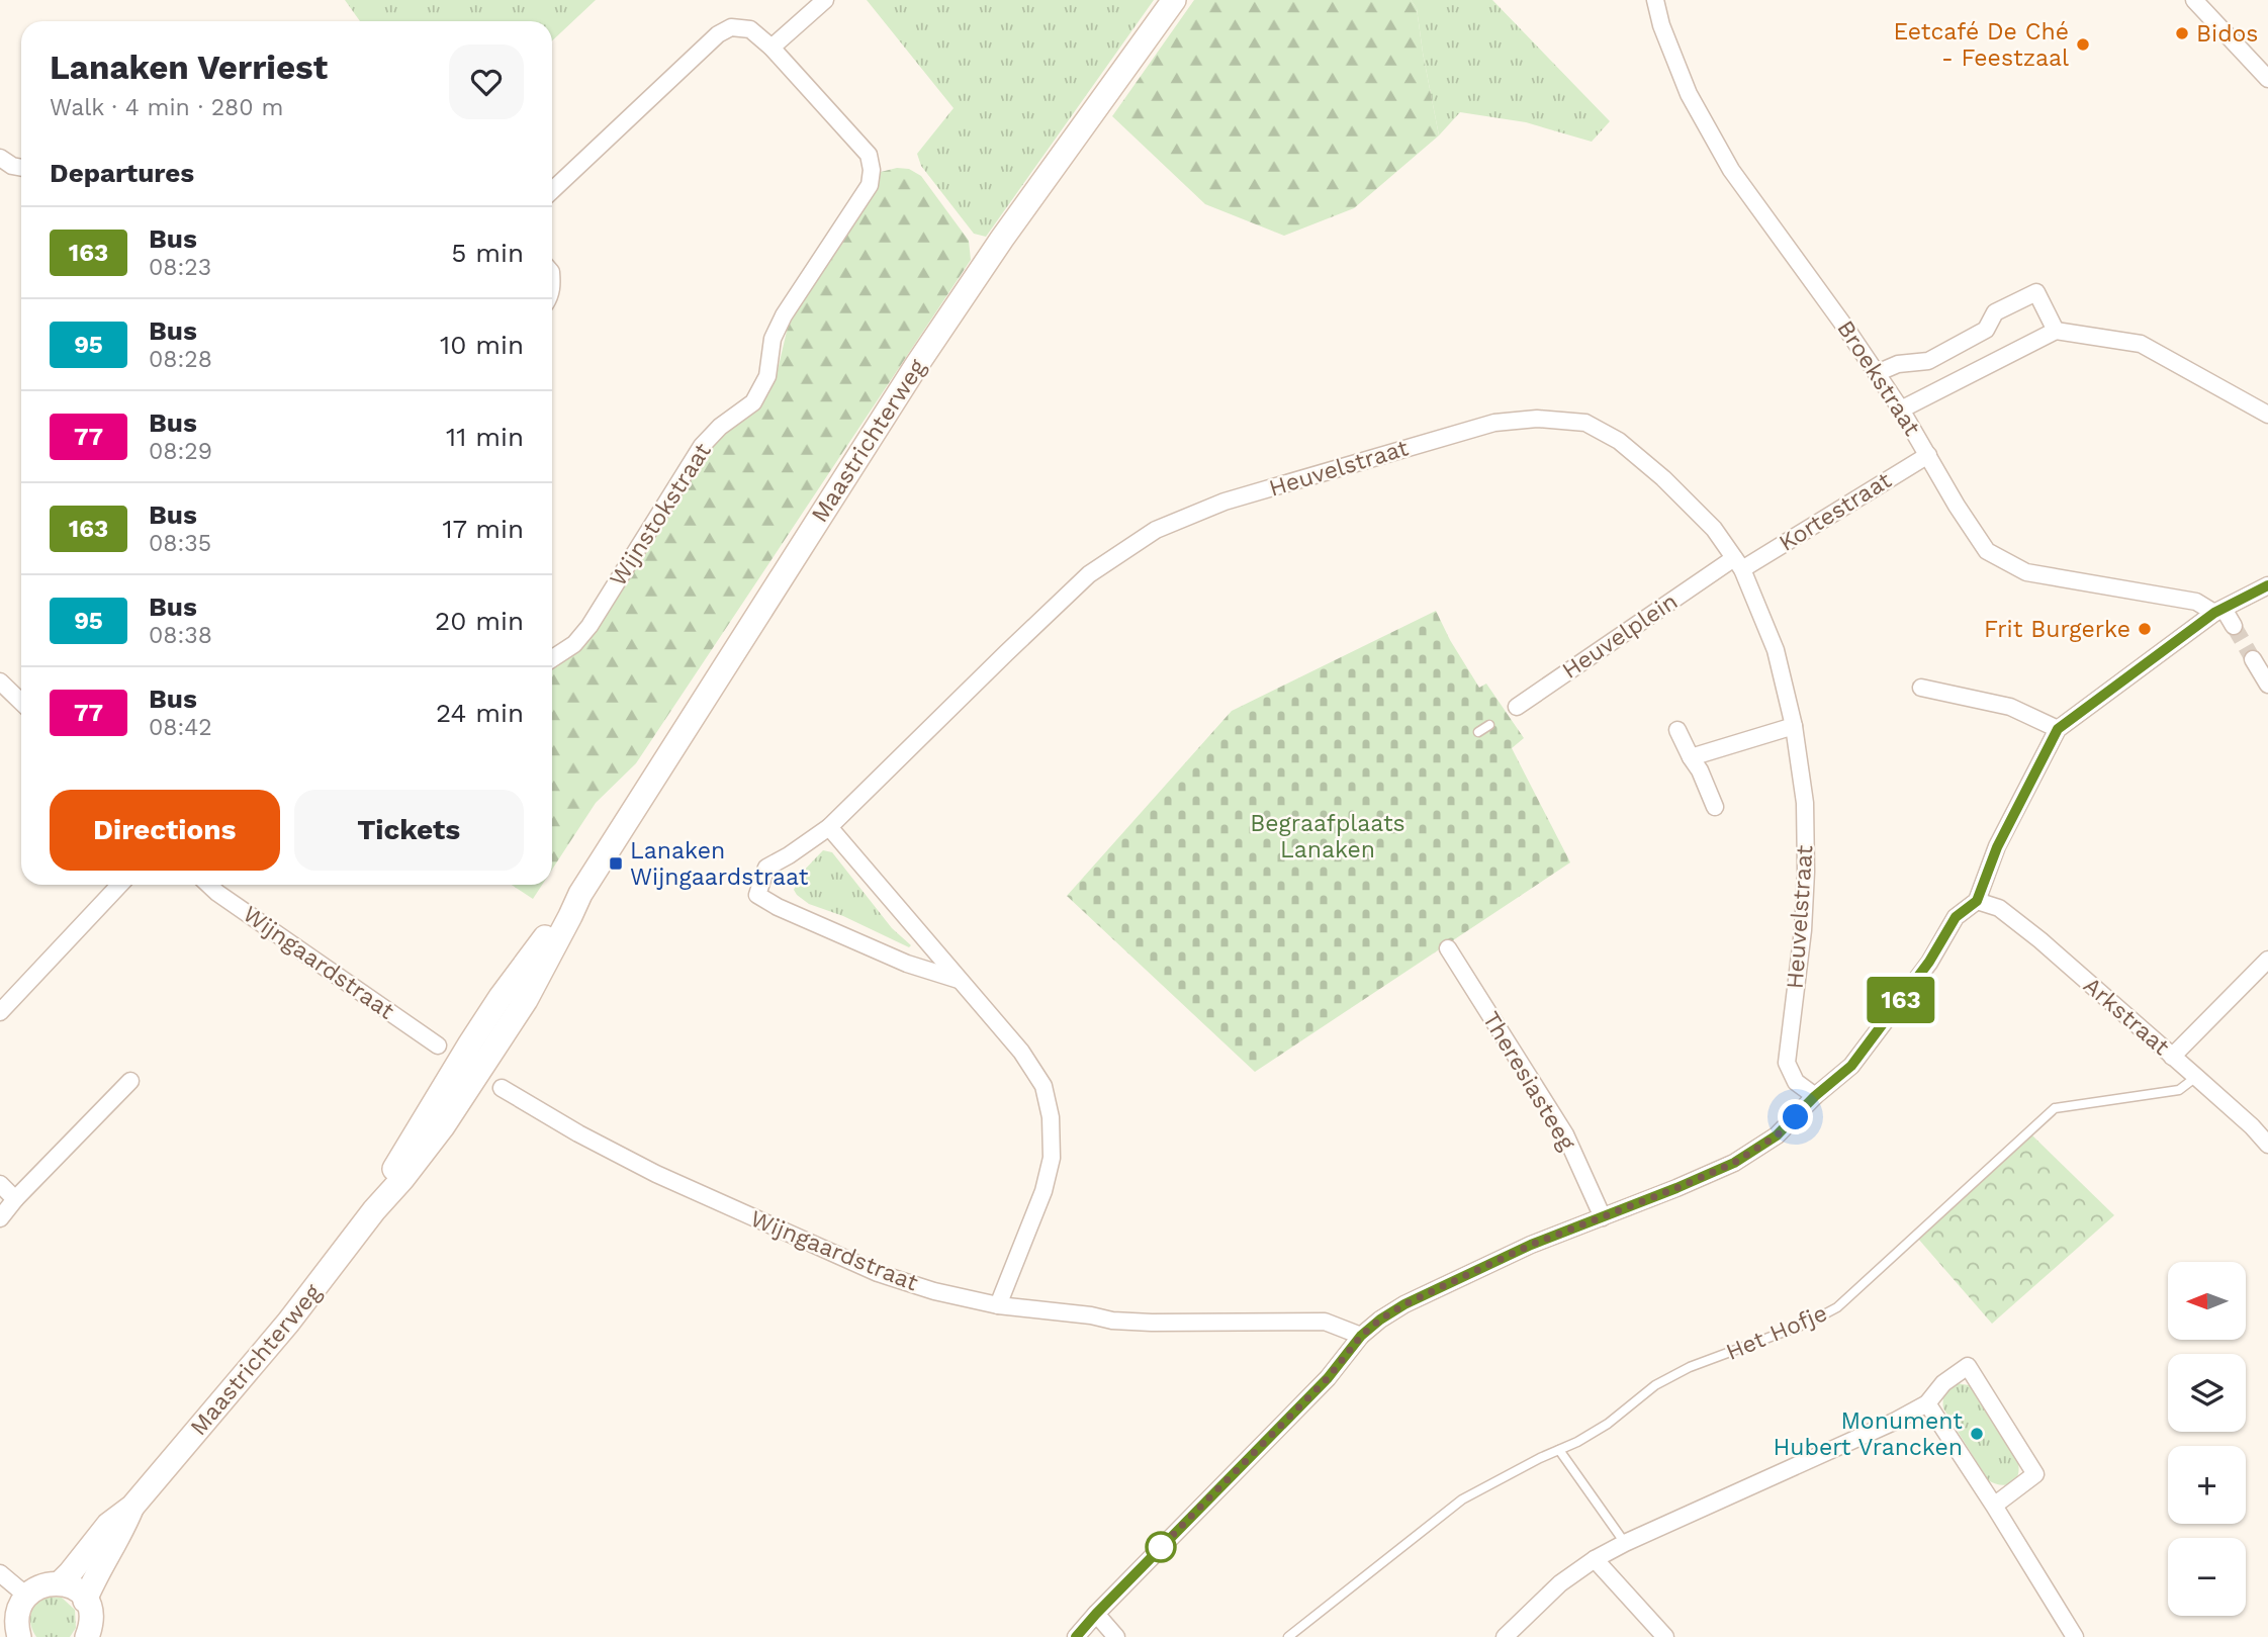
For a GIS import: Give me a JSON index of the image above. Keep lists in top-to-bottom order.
{
  "streets": {
    "main road": ["Maastrichterweg"],
    "street": [
      "Broekstraat",
      "Heuvelstraat",
      "Kortestraat",
      "Wijnstokstraat",
      "Heuvelplein",
      "Wijngaardstraat",
      "Arkstraat",
      "Theresiasteeg"
    ],
    "lane": ["Het Hofje"]
  },
  "crossings": [
    ["Broekstraat", "Kortestraat"],
    ["Heuvelstraat", "Kortestraat"],
    ["Heuvelstraat", "Heuvelplein"],
    ["Kortestraat", "Heuvelplein"],
    ["Arkstraat", "Het Hofje"]
  ],
  "parks": ["Begraafplaats Lanaken"],
  "places": {
    "other": [
      "Bidos",
      "Eetcafé De Ché - Feestzaal",
      "Frit Burgerke",
      "Monument Hubert Vrancken"
    ],
    "transit": ["Lanaken Wijngaardstraat"]
  },
  "lines": ["bus line 163"],
  "north": "left",
  "page": {
    "on_map": "163",
    "heading": [
      ["Lanaken Verriest", "Walk · 4 min · 280 m"],
      "Departures"
    ],
    "list": [
      {
        "mark": "163",
        "name": "Bus",
        "note": "08:23",
        "value": "5 min"
      },
      {
        "mark": "95",
        "name": "Bus",
        "note": "08:28",
        "value": "10 min"
      },
      {
        "mark": "77",
        "name": "Bus",
        "note": "08:29",
        "value": "11 min"
      },
      {
        "mark": "163",
        "name": "Bus",
        "note": "08:35",
        "value": "17 min"
      },
      {
        "mark": "95",
        "name": "Bus",
        "note": "08:38",
        "value": "20 min"
      },
      {
        "mark": "77",
        "name": "Bus",
        "note": "08:42",
        "value": "24 min"
      }
    ],
    "buttons": ["Directions", "Tickets"],
    "map_buttons": ["+", "−"]
  }
}
